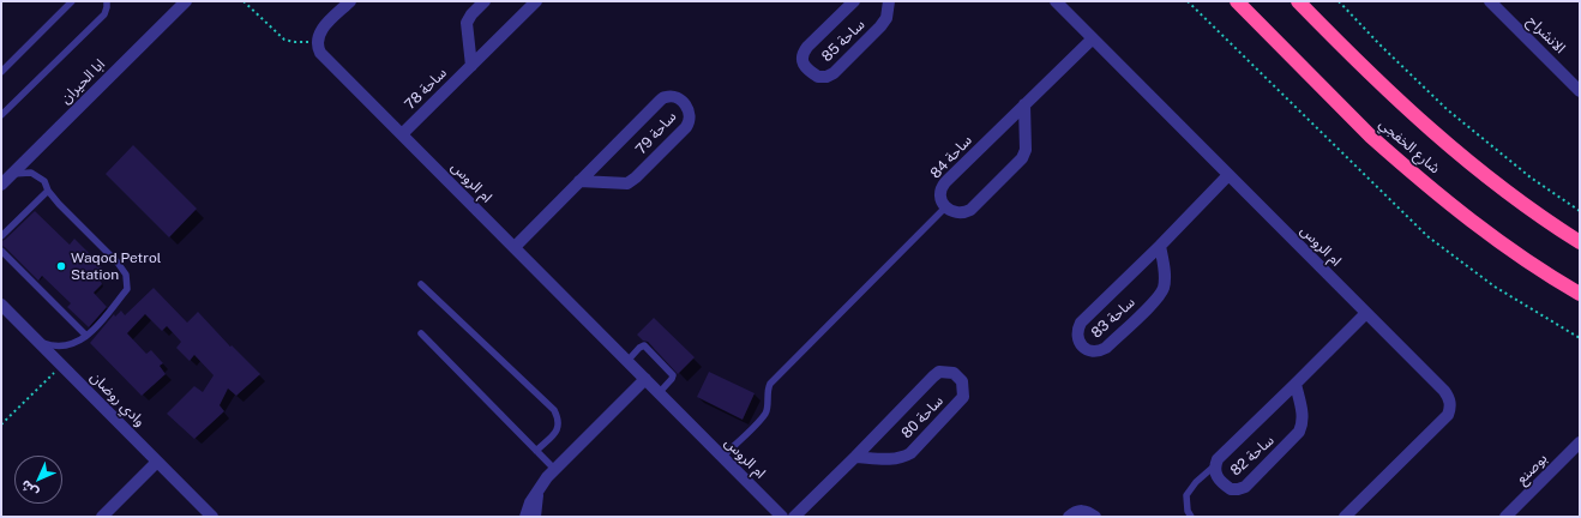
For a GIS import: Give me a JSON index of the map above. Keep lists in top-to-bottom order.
{
  "streets": {
    "highway": ["شارع الخفجي"],
    "street": [
      "الانشراح",
      "ساحة 85",
      "ابا الحيران",
      "ساحة 78",
      "ساحة 79",
      "ساحة 84",
      "ام الروس",
      "ساحة 83",
      "وادي روضان",
      "ساحة 80",
      "ساحة 82",
      "بوصنع"
    ]
  },
  "crossings": [
    ["ساحة 78", "ام الروس"],
    ["ساحة 79", "ام الروس"],
    ["ساحة 84", "ام الروس"],
    ["ام الروس", "ساحة 83"],
    ["ام الروس", "ساحة 82"]
  ],
  "places": ["Waqod Petrol Station"],
  "north": "bottom left"
}
